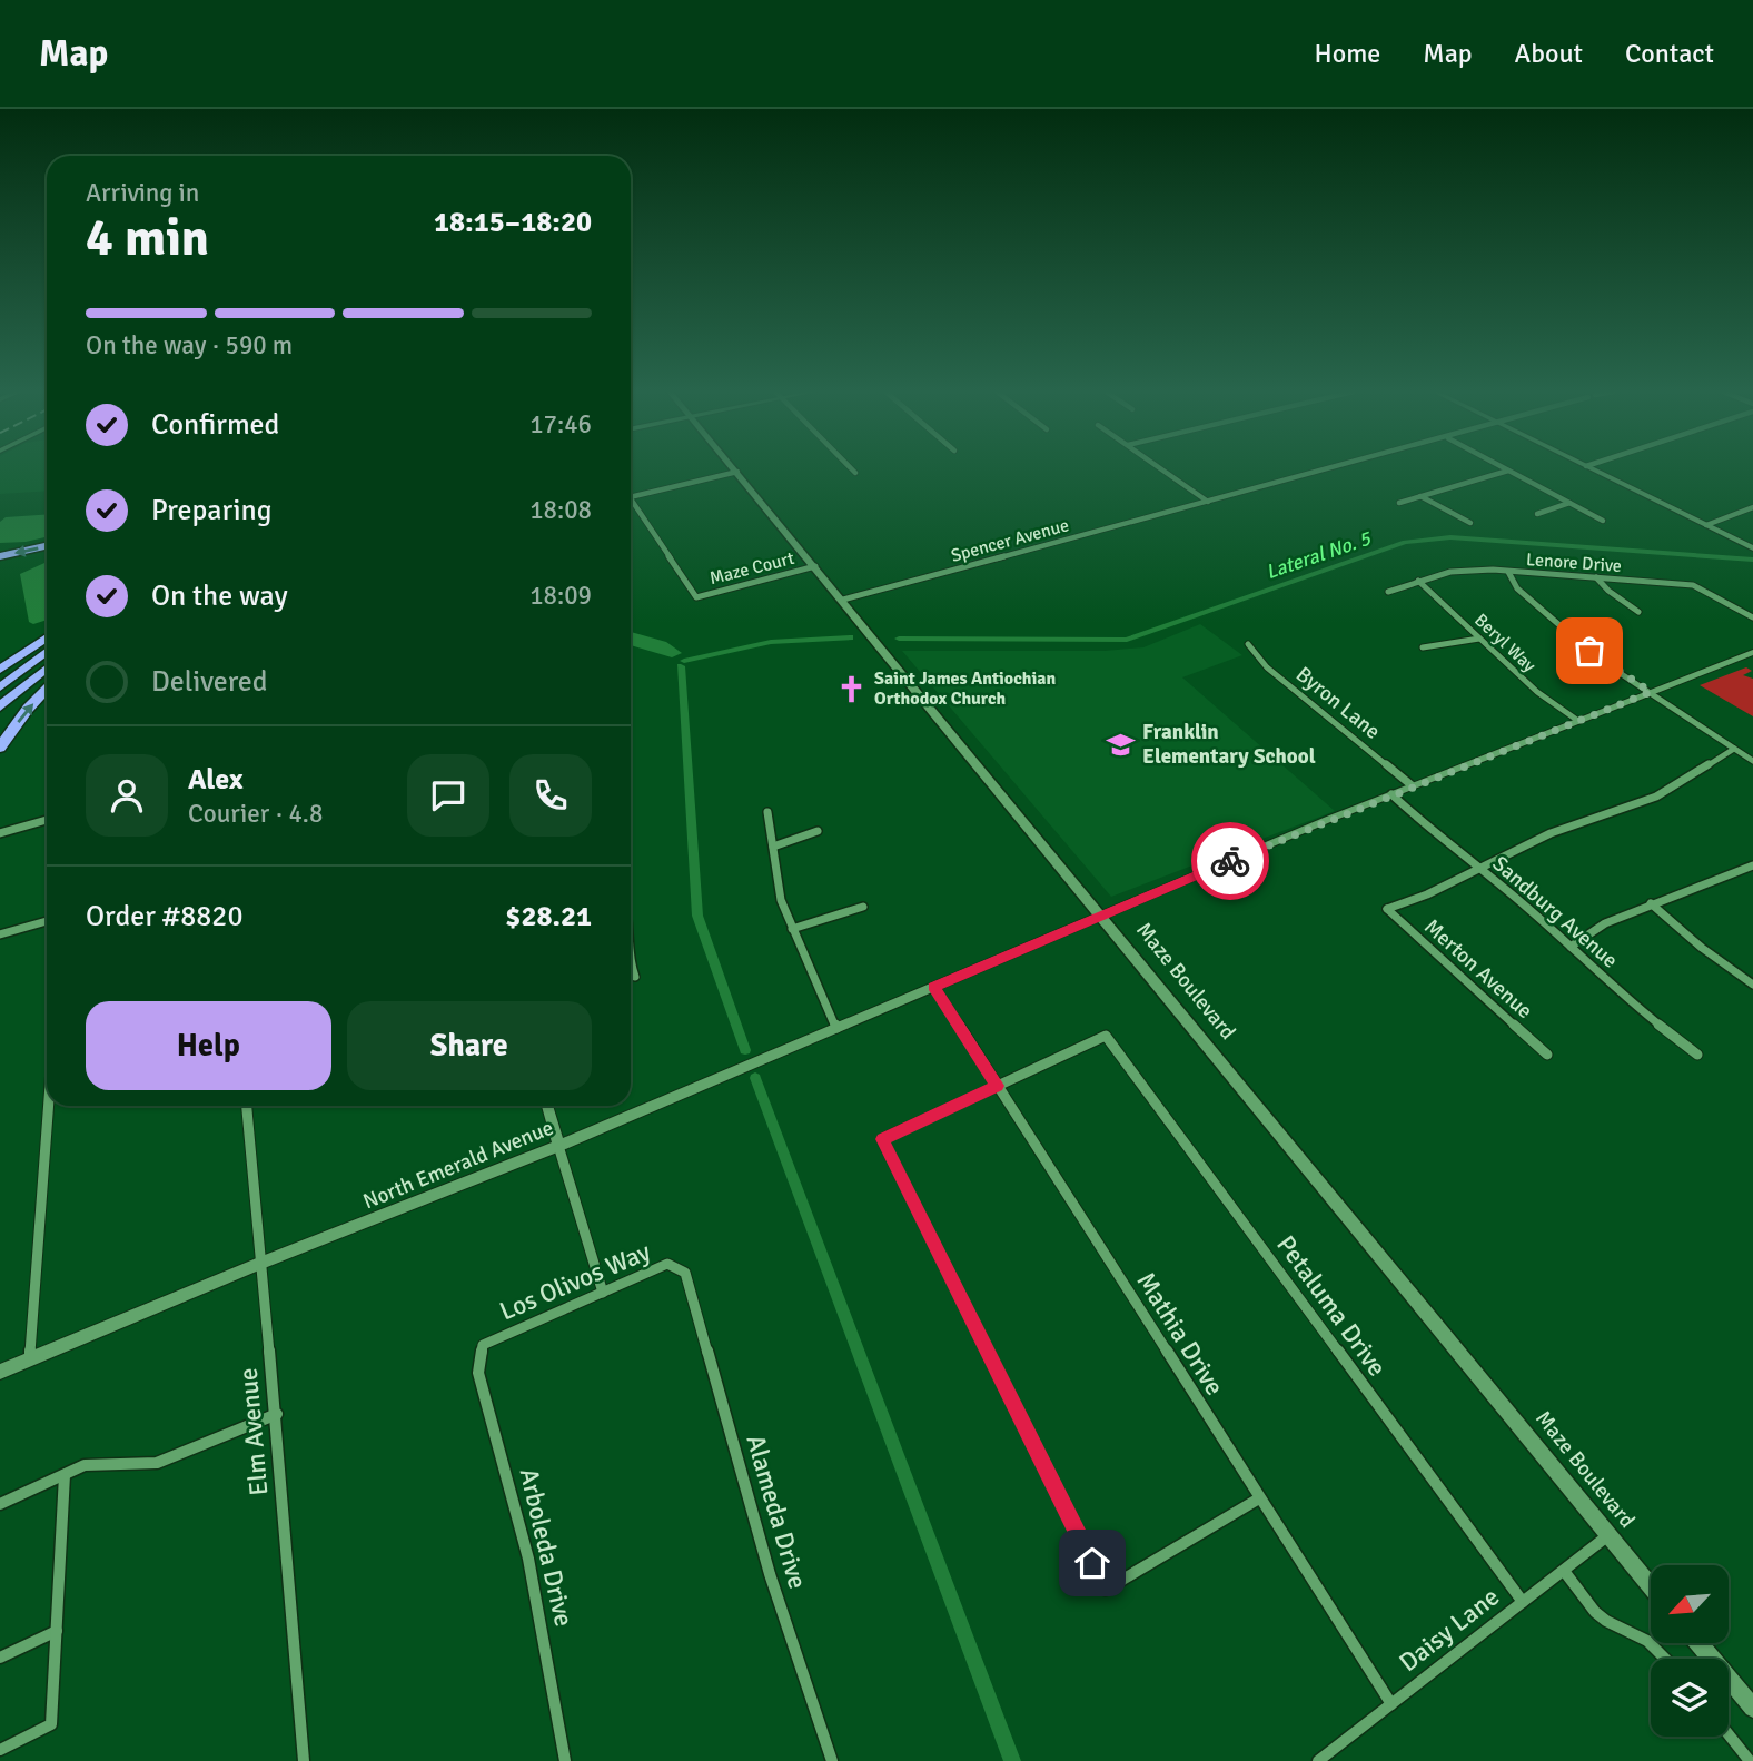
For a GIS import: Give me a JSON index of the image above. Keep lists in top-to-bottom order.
{
  "streets": {
    "main road": ["Maze Boulevard"],
    "street": [
      "Spencer Avenue",
      "Lenore Drive",
      "Maze Court",
      "Beryl Way",
      "Byron Lane",
      "Sandburg Avenue",
      "Merton Avenue",
      "North Emerald Avenue",
      "Los Olivos Way",
      "Petaluma Drive",
      "Mathia Drive",
      "Elm Avenue",
      "Alameda Drive",
      "Arboleda Drive",
      "Daisy Lane"
    ]
  },
  "crossings": [
    ["Spencer Avenue", "Maze Boulevard"],
    ["Lenore Drive", "Beryl Way"],
    ["Maze Court", "Maze Boulevard"],
    ["Beryl Way", "North Emerald Avenue"],
    ["Byron Lane", "North Emerald Avenue"],
    ["Sandburg Avenue", "Merton Avenue"],
    ["Sandburg Avenue", "North Emerald Avenue"],
    ["Maze Boulevard", "North Emerald Avenue"],
    ["Maze Boulevard", "Daisy Lane"],
    ["North Emerald Avenue", "Mathia Drive"],
    ["North Emerald Avenue", "Elm Avenue"],
    ["Los Olivos Way", "Alameda Drive"],
    ["Los Olivos Way", "Arboleda Drive"],
    ["Petaluma Drive", "Mathia Drive"],
    ["Petaluma Drive", "Daisy Lane"],
    ["Mathia Drive", "Daisy Lane"]
  ],
  "water": ["Lateral No. 5"],
  "places": {
    "church": ["Saint James Antiochian Orthodox Church"],
    "school or university": ["Franklin Elementary School"]
  },
  "north": "bottom left",
  "page": {
    "header": "Map",
    "nav": [
      "Home",
      "Map",
      "About",
      "Contact"
    ],
    "heading": ["4 min", "Arriving in", "18:15–18:20"],
    "panel": [
      "Alex",
      "Courier · 4.8",
      "Order #8820",
      "$28.21"
    ],
    "bar": "On the way · 590 m",
    "list": [
      ["Confirmed", "17:46"],
      ["Preparing", "18:08"],
      ["On the way", "18:09"],
      "Delivered"
    ],
    "buttons": ["Help", "Share"]
  }
}
